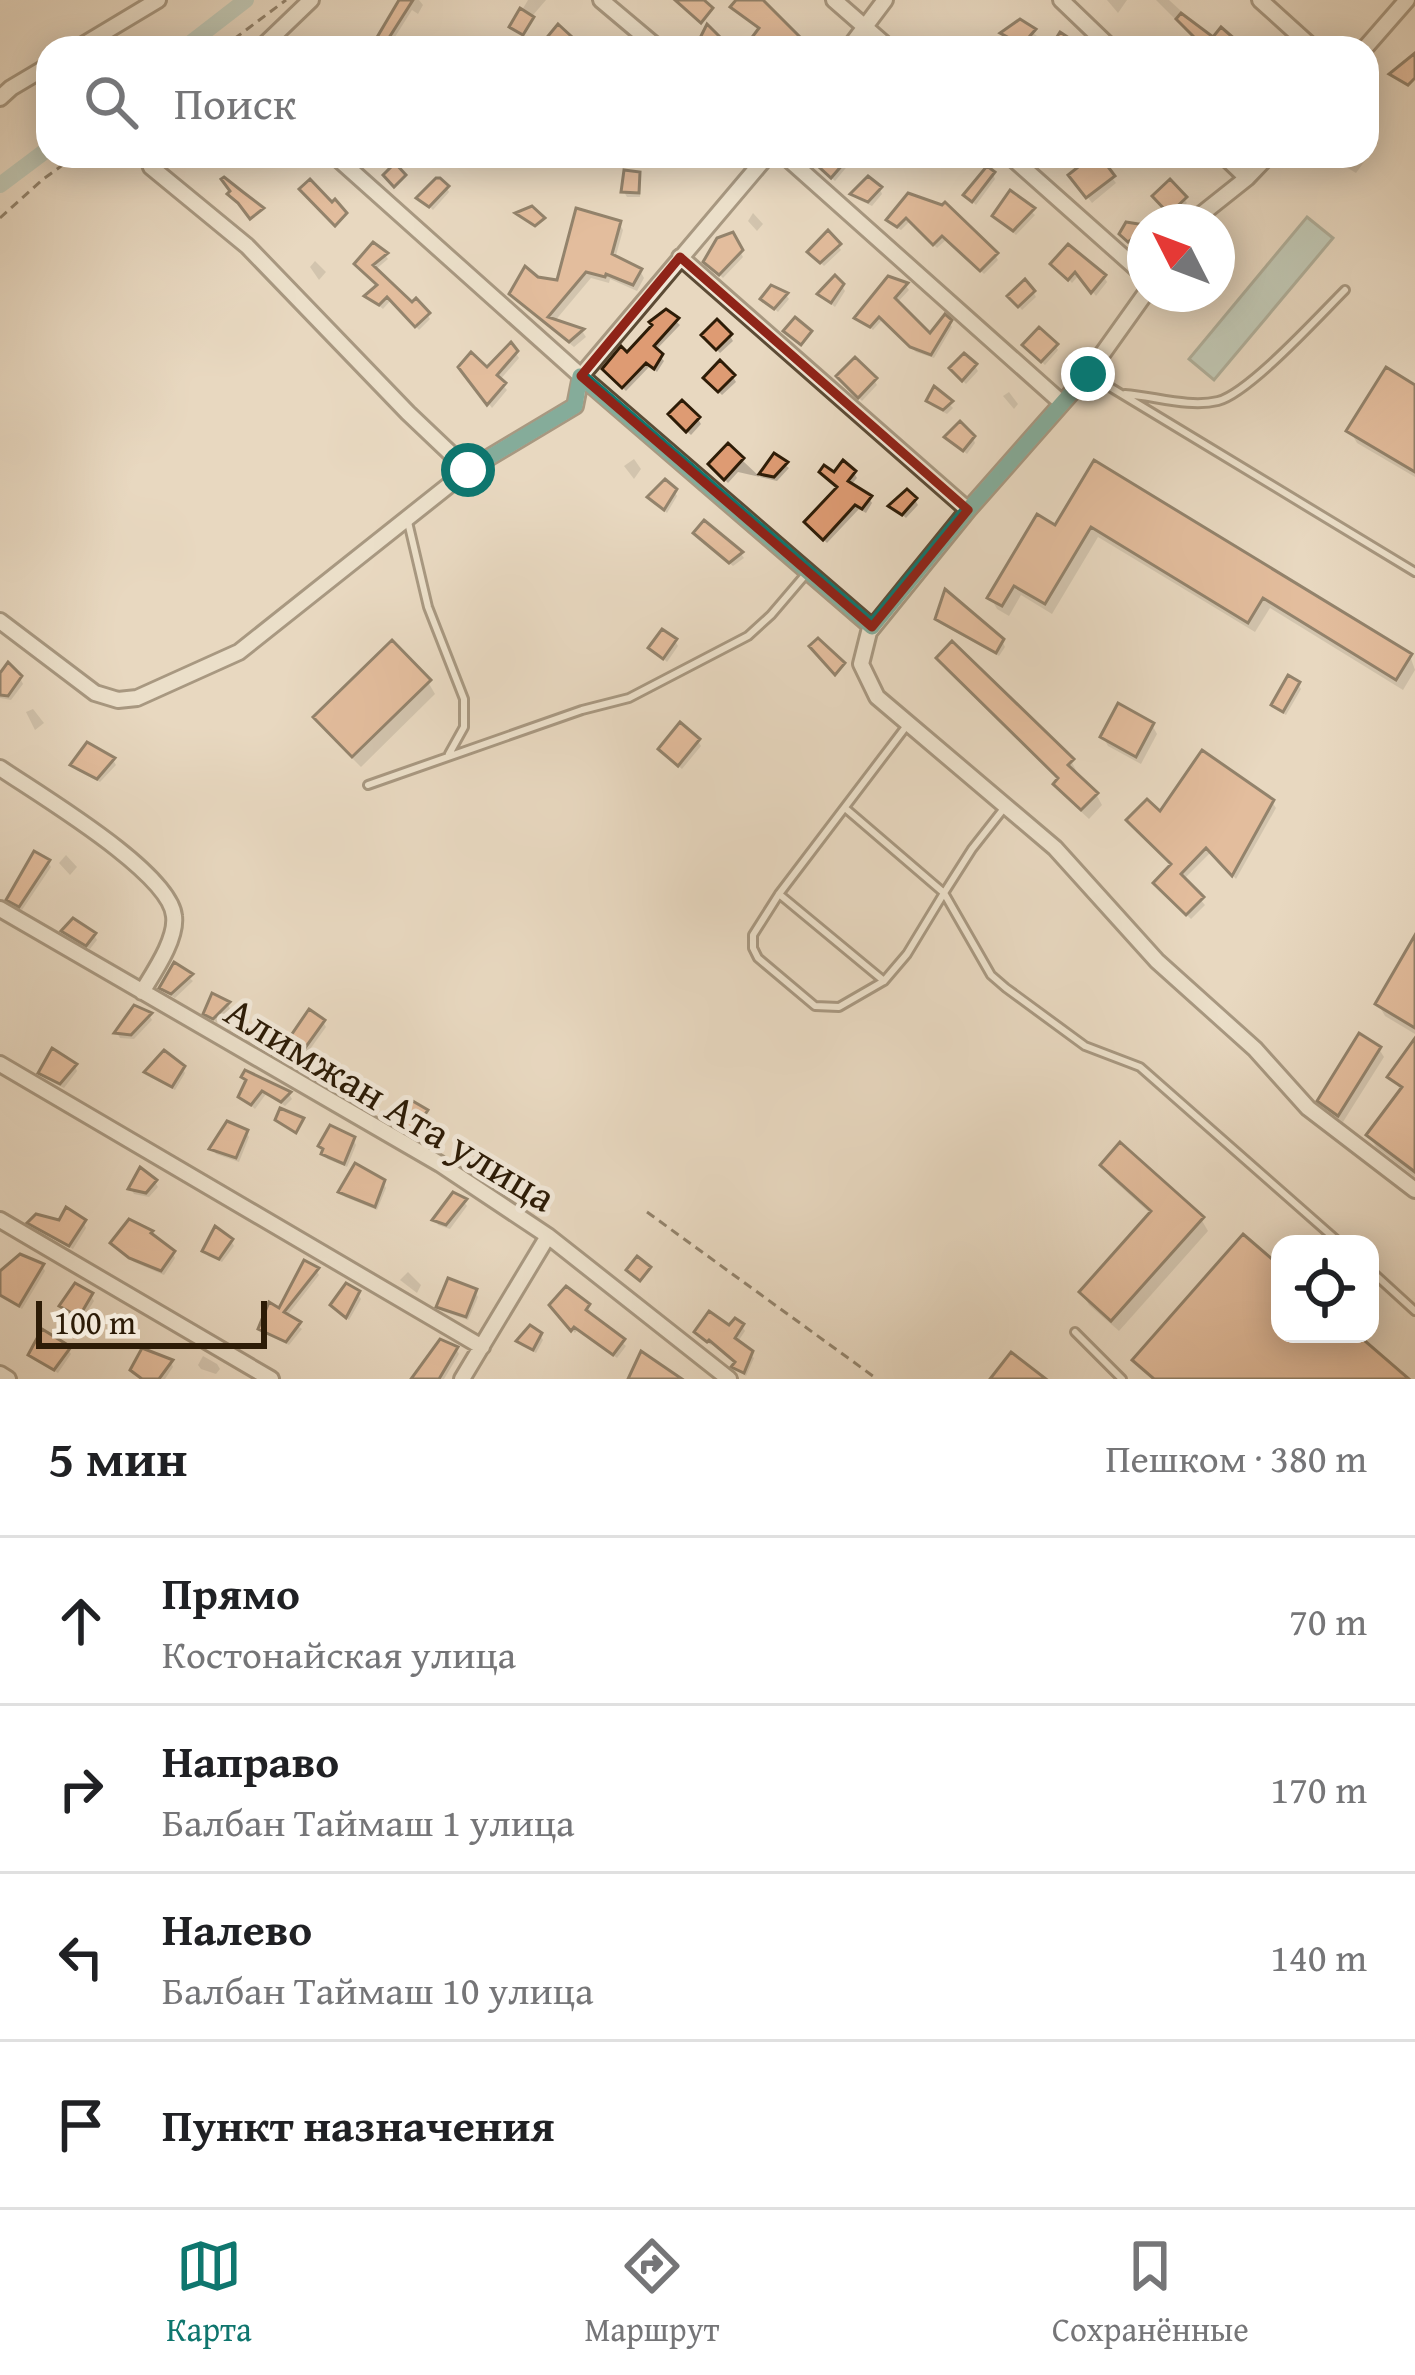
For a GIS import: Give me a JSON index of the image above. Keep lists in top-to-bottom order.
{
  "streets": {
    "street": ["Алимжан Ата улица"]
  },
  "scale_bar": "100 m",
  "north": "top left",
  "page": {
    "search": "Поиск",
    "scale": "100 m",
    "heading": ["5 мин", "Пешком · 380 m"],
    "list": [
      ["Прямо", "Костонайская улица", "70 m"],
      ["Направо", "Балбан Таймаш 1 улица", "170 m"],
      ["Налево", "Балбан Таймаш 10 улица", "140 m"],
      "Пункт назначения"
    ],
    "nav": ["Карта", "Маршрут", "Сохранённые"]
  }
}
